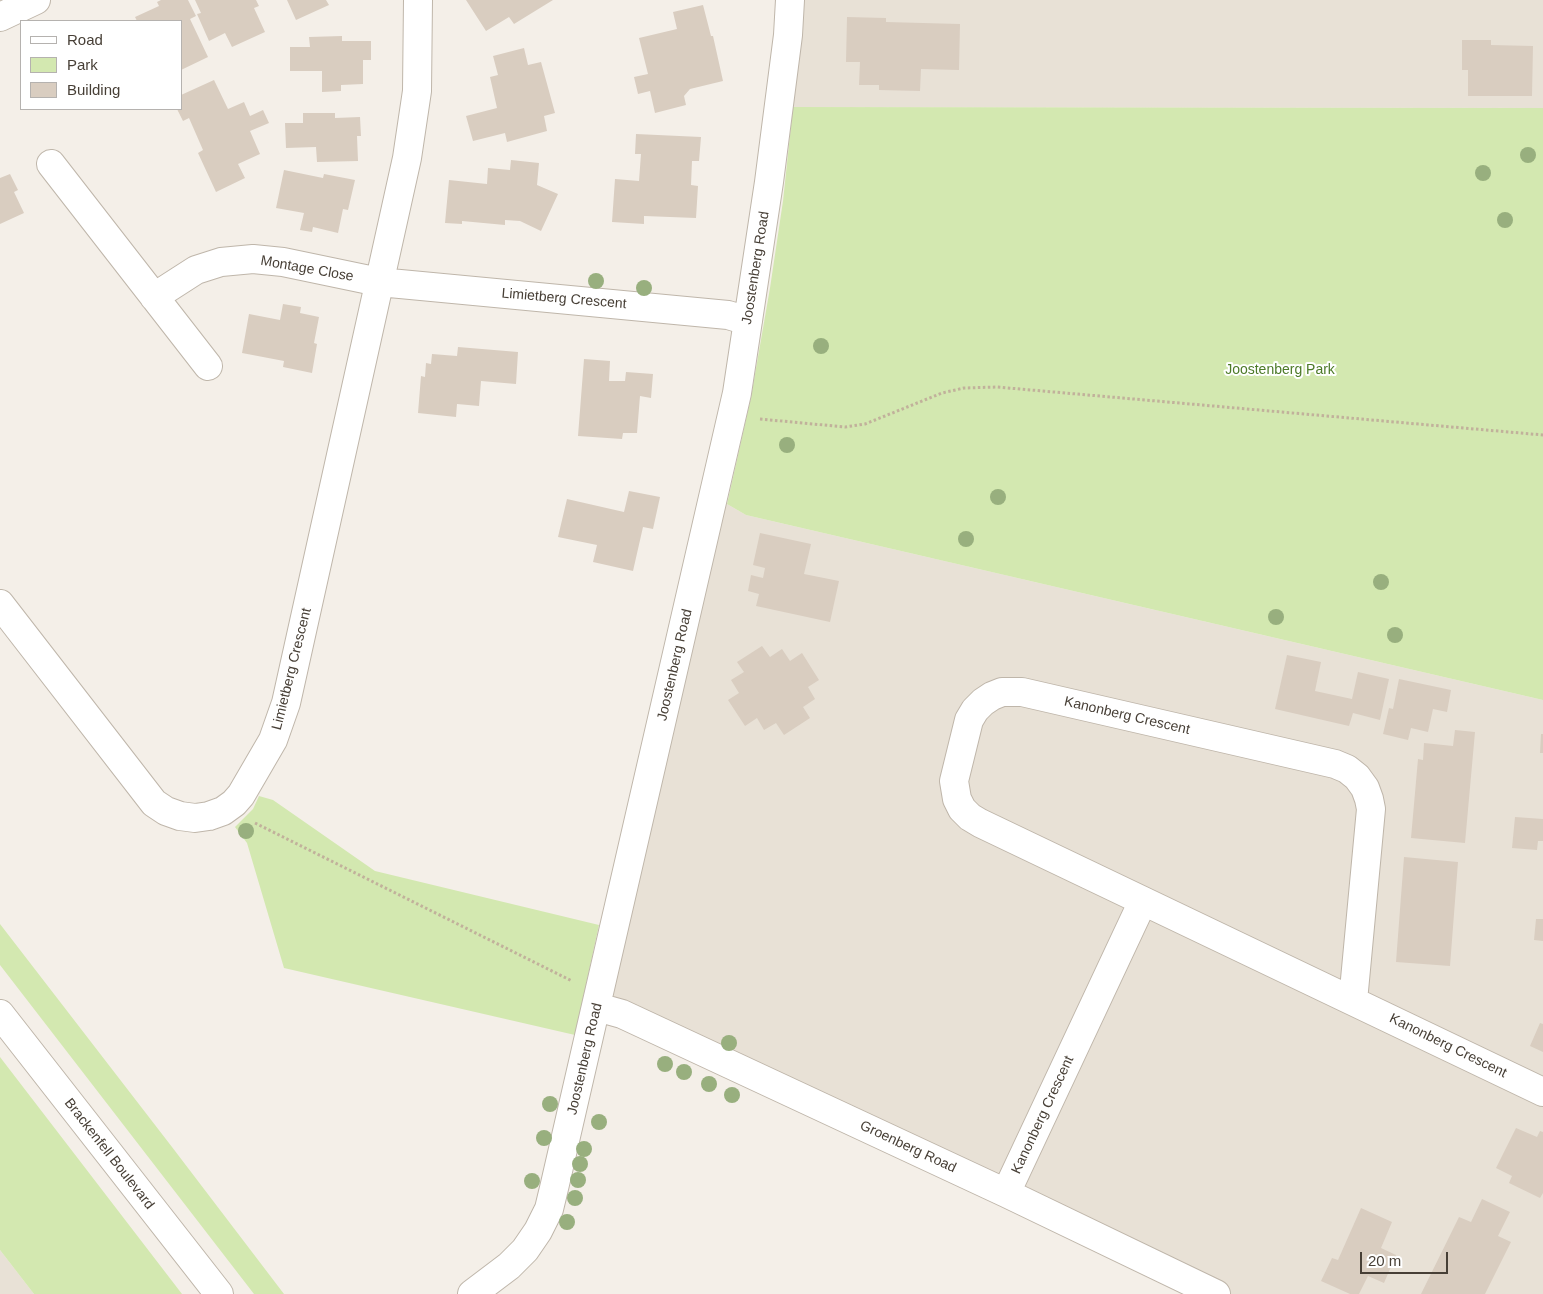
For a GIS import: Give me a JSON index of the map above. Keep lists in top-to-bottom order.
{
  "streets": {
    "street": [
      "Joostenberg Road",
      "Montage Close",
      "Limietberg Crescent",
      "Kanonberg Crescent",
      "Groenberg Road",
      "Brackenfell Boulevard"
    ]
  },
  "crossings": [
    ["Joostenberg Road", "Limietberg Crescent"],
    ["Joostenberg Road", "Groenberg Road"],
    ["Montage Close", "Limietberg Crescent"],
    ["Kanonberg Crescent", "Groenberg Road"]
  ],
  "parks": ["Joostenberg Park"],
  "legend": ["Road", "Park", "Building"],
  "scale_bar": "20 m"
}
